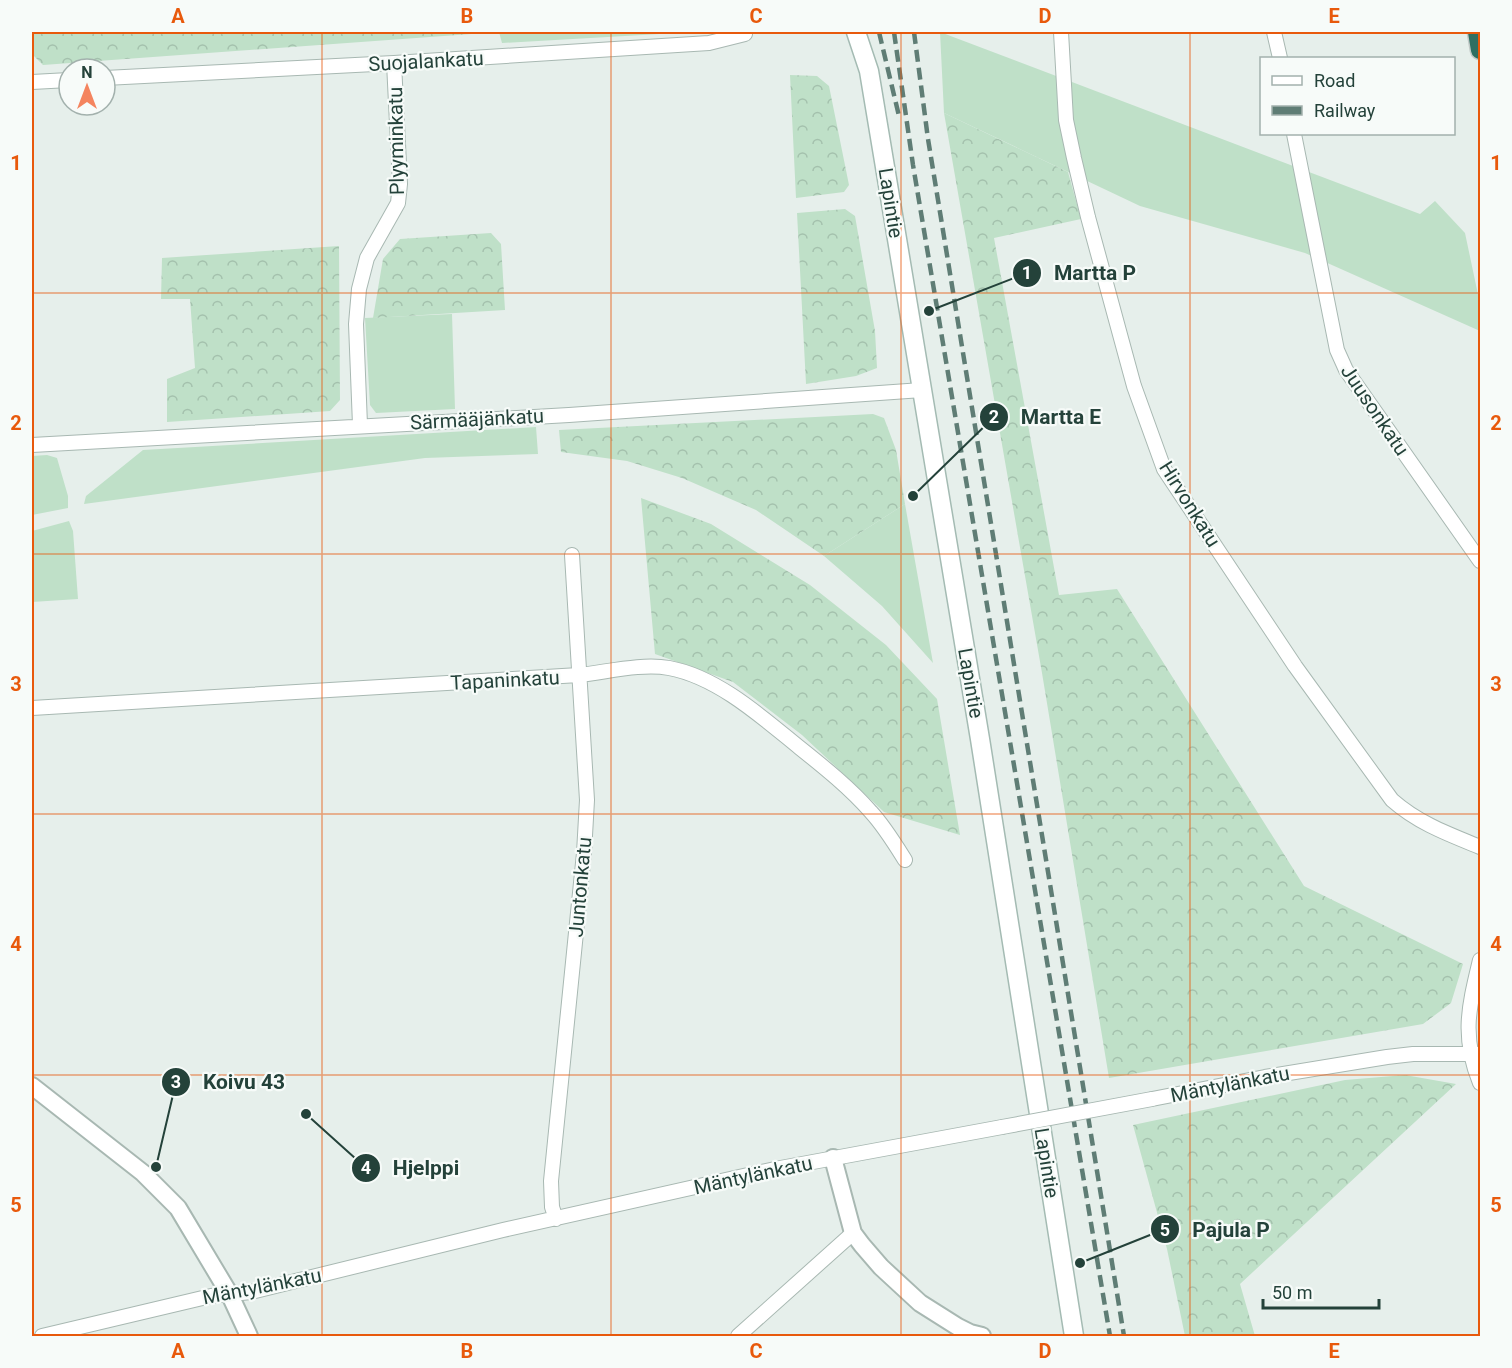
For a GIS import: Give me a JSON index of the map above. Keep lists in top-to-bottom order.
{
  "streets": {
    "main road": ["Lapintie"],
    "street": [
      "Suojalankatu",
      "Plyyminkatu",
      "Juusonkatu",
      "Särmääjänkatu",
      "Hirvonkatu",
      "Tapaninkatu",
      "Juntonkatu",
      "Mäntylänkatu"
    ]
  },
  "crossings": [
    ["Suojalankatu", "Plyyminkatu"],
    ["Plyyminkatu", "Särmääjänkatu"],
    ["Lapintie", "Särmääjänkatu"],
    ["Tapaninkatu", "Juntonkatu"],
    ["Juntonkatu", "Mäntylänkatu"]
  ],
  "places": [
    "Martta P",
    "Martta E",
    "Hjelppi",
    "Koivu 43",
    "Pajula P"
  ],
  "legend": ["Road", "Railway"],
  "scale_bar": "50 m",
  "north": "top",
  "grid": {
    "columns": [
      "A",
      "B",
      "C",
      "D",
      "E"
    ],
    "rows": [
      "1",
      "2",
      "3",
      "4",
      "5"
    ]
  }
}
